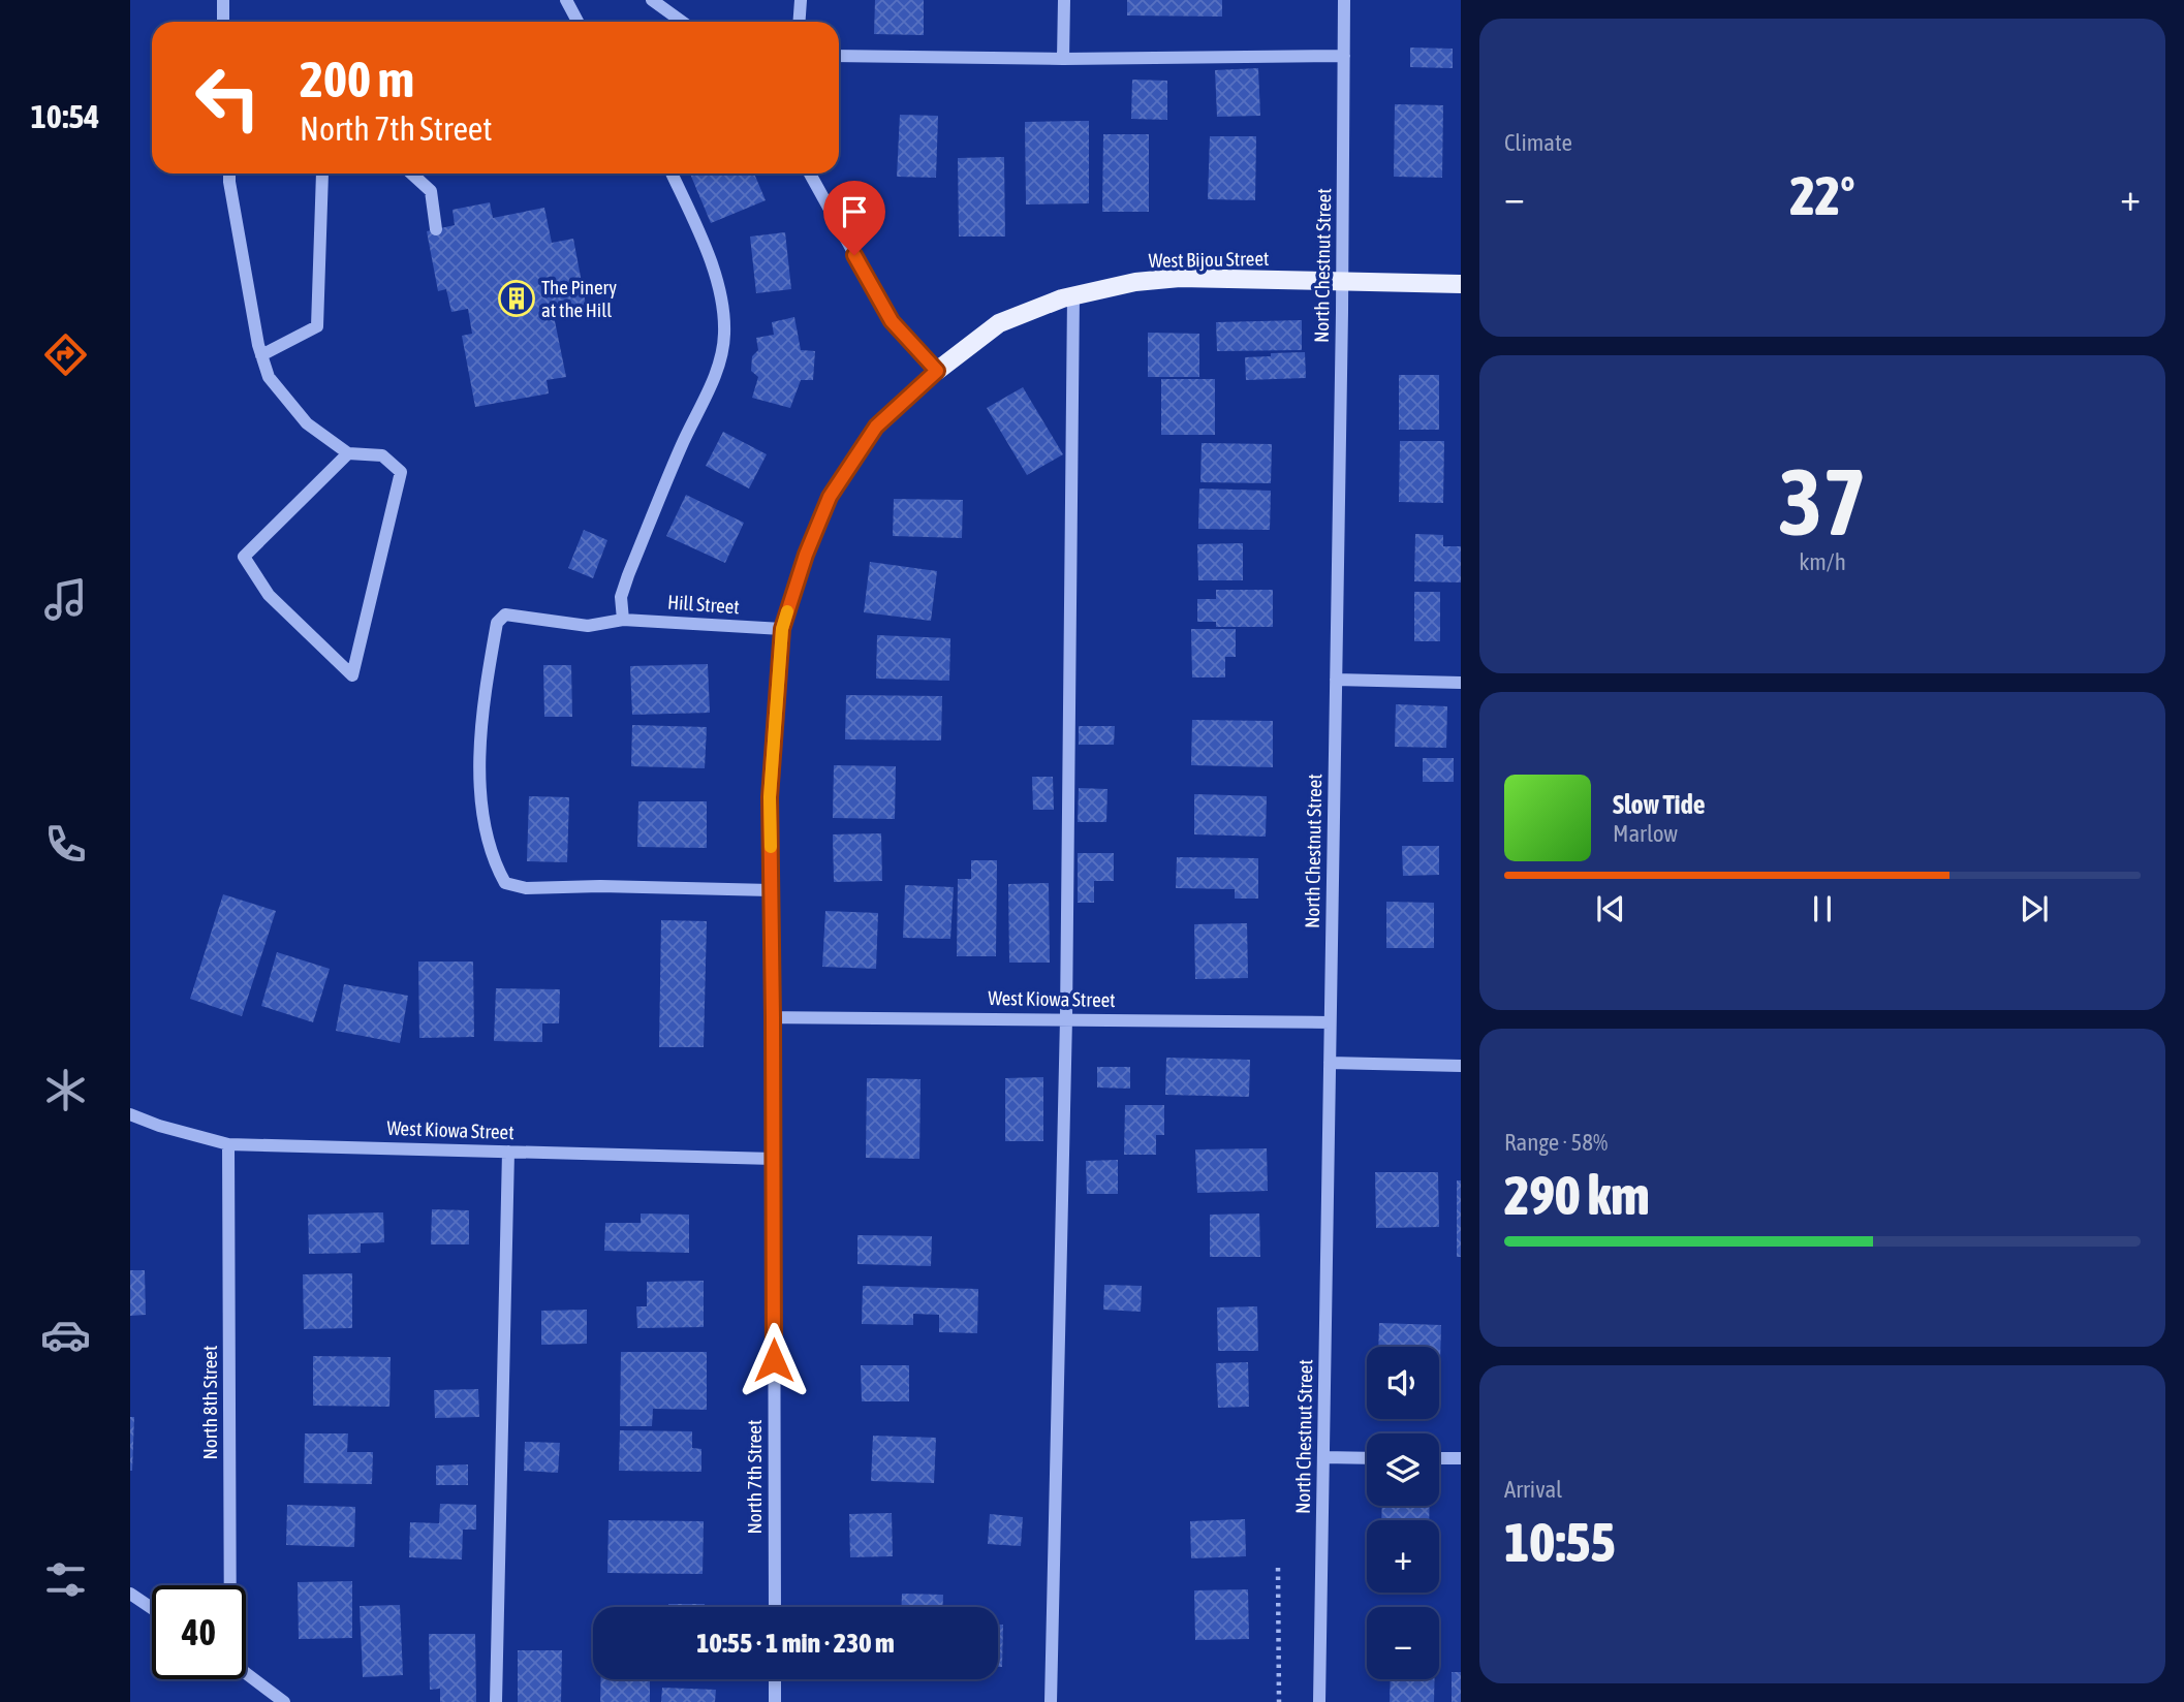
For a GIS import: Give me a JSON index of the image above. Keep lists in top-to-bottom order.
{
  "streets": {
    "main road": ["West Bijou Street"],
    "street": [
      "North Chestnut Street",
      "Hill Street",
      "West Kiowa Street",
      "North 8th Street",
      "North 7th Street"
    ]
  },
  "crossings": [
    ["West Bijou Street", "North Chestnut Street"],
    ["West Bijou Street", "North 7th Street"],
    ["North Chestnut Street", "West Kiowa Street"],
    ["Hill Street", "North 7th Street"],
    ["West Kiowa Street", "North 8th Street"],
    ["West Kiowa Street", "North 7th Street"]
  ],
  "places": {
    "building": ["The Pinery at the Hill"]
  },
  "page": {
    "tabs": "10:54",
    "tile": [
      "Climate",
      ["37", "km/h"],
      ["Range · 58%", "290 km"],
      ["Arrival", "10:55"]
    ],
    "turn": ["200 m", "North 7th Street"],
    "heat": ["−", "22°", "+"],
    "song": ["Slow Tide", "Marlow"],
    "map_buttons": ["+", "−"],
    "limit": "40",
    "trip": "10:55 · 1 min · 230 m"
  }
}
